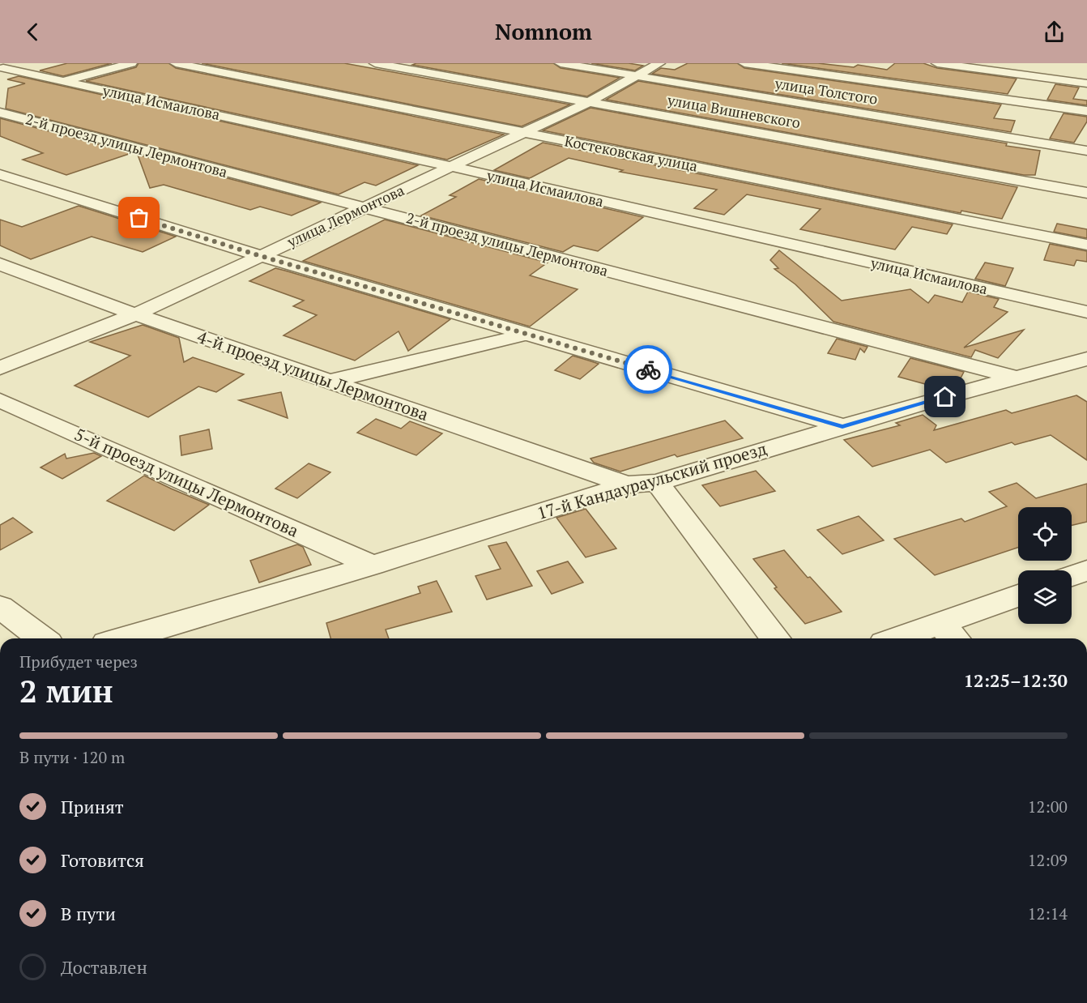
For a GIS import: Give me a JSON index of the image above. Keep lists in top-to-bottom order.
{
  "streets": {
    "street": [
      "улица Толстого",
      "улица Исмаилова",
      "улица Вишневского",
      "2-й проезд улицы Лермонтова",
      "Костековская улица",
      "улица Лермонтова",
      "4-й проезд улицы Лермонтова",
      "17-й Кандаураульский проезд",
      "5-й проезд улицы Лермонтова"
    ]
  },
  "crossings": [
    ["улица Толстого", "улица Лермонтова"],
    ["улица Исмаилова", "улица Лермонтова"],
    ["улица Вишневского", "улица Лермонтова"],
    ["2-й проезд улицы Лермонтова", "улица Лермонтова"],
    ["2-й проезд улицы Лермонтова", "17-й Кандаураульский проезд"],
    ["Костековская улица", "улица Лермонтова"],
    ["улица Лермонтова", "4-й проезд улицы Лермонтова"],
    ["4-й проезд улицы Лермонтова", "17-й Кандаураульский проезд"],
    ["17-й Кандаураульский проезд", "5-й проезд улицы Лермонтова"]
  ],
  "page": {
    "header": "Nomnom",
    "heading": ["2 мин", "Прибудет через", "12:25–12:30"],
    "bar": "В пути · 120 m",
    "list": [
      ["Принят", "12:00"],
      ["Готовится", "12:09"],
      ["В пути", "12:14"],
      "Доставлен"
    ]
  }
}
